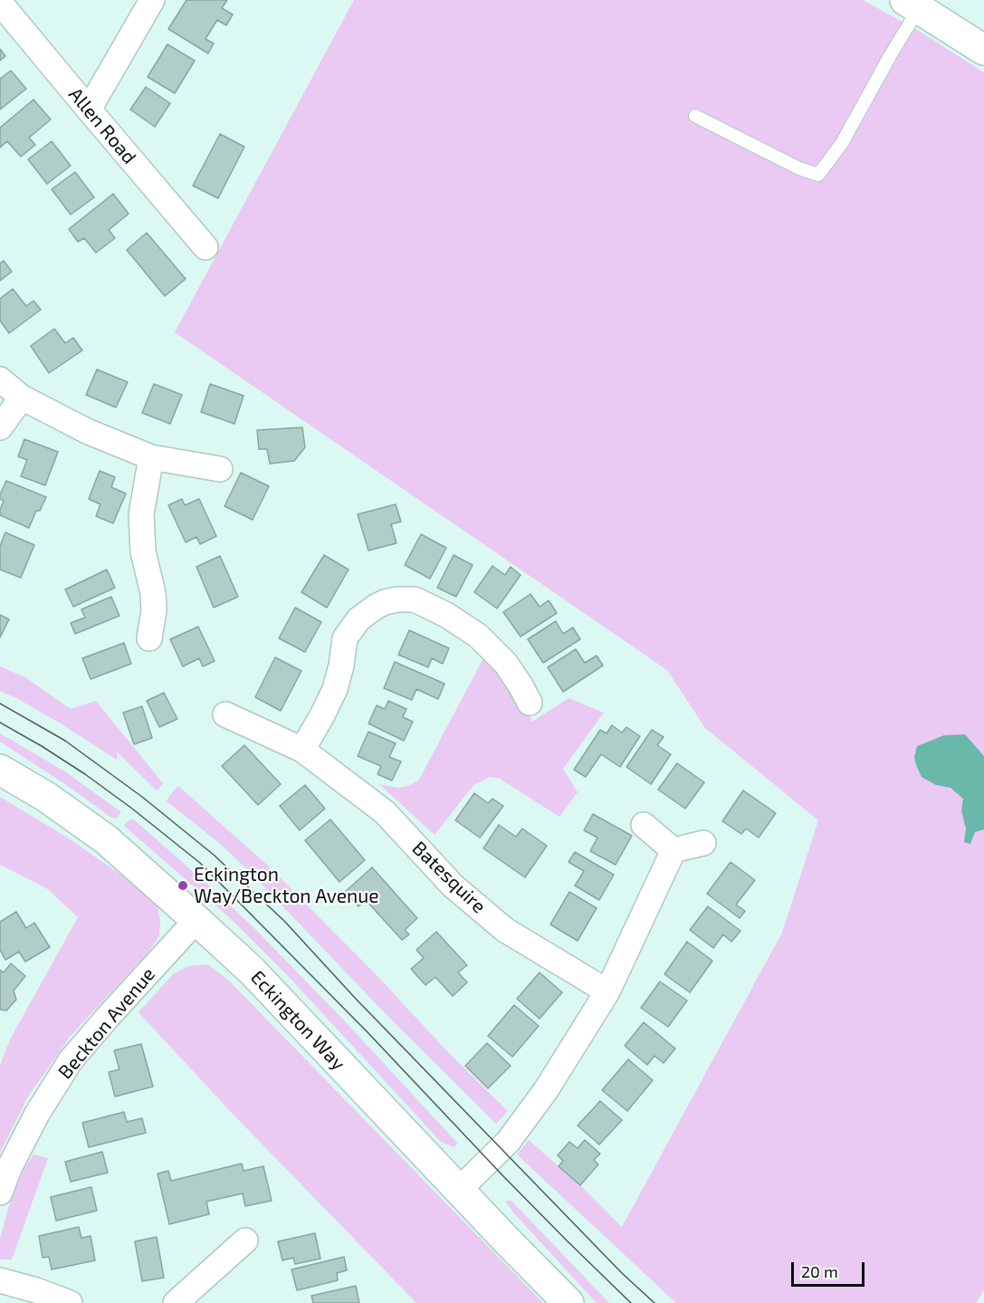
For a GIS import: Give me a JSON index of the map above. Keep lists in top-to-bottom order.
{
  "streets": {
    "main road": ["Eckington Way"],
    "street": ["Allen Road", "Batesquire", "Beckton Avenue"]
  },
  "crossings": [
    ["Eckington Way", "Beckton Avenue"]
  ],
  "places": ["Eckington Way/Beckton Avenue"],
  "scale_bar": "20 m"
}
